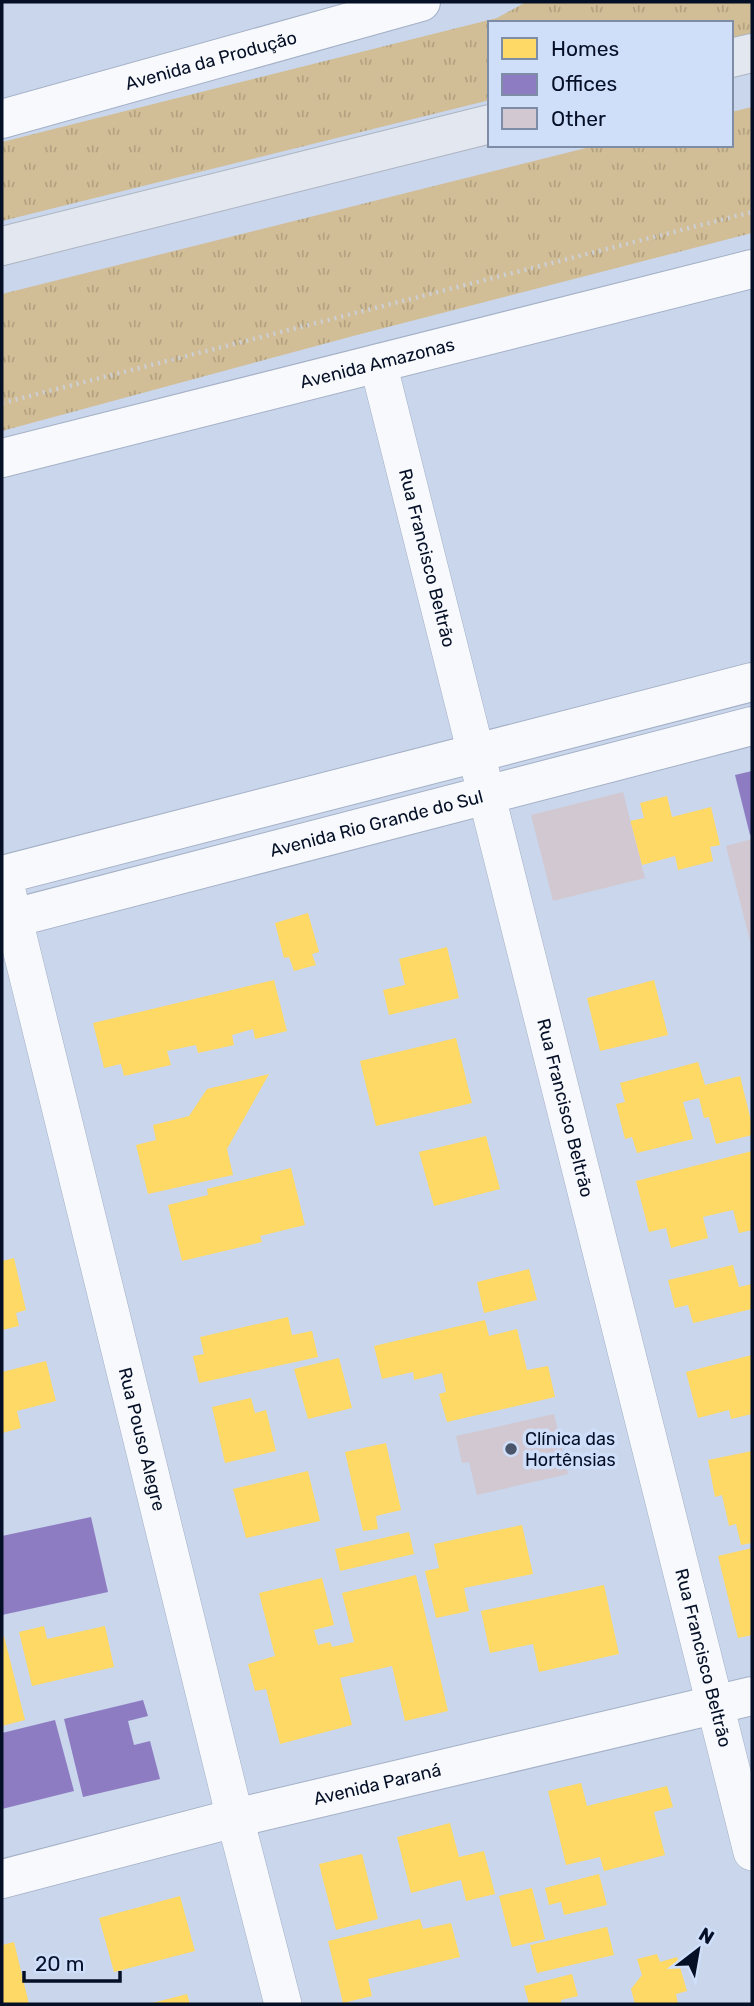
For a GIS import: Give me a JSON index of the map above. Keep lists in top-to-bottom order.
{
  "streets": {
    "street": [
      "Avenida da Produção",
      "Avenida Amazonas",
      "Rua Francisco Beltrão",
      "Avenida Rio Grande do Sul",
      "Rua Pouso Alegre",
      "Avenida Paraná"
    ]
  },
  "crossings": [
    ["Avenida Amazonas", "Rua Francisco Beltrão"],
    ["Rua Francisco Beltrão", "Avenida Rio Grande do Sul"],
    ["Rua Francisco Beltrão", "Avenida Paraná"],
    ["Avenida Rio Grande do Sul", "Rua Pouso Alegre"],
    ["Rua Pouso Alegre", "Avenida Paraná"]
  ],
  "places": ["Clínica das Hortênsias"],
  "legend": ["Homes", "Offices", "Other"],
  "scale_bar": "20 m",
  "north": "top right"
}
